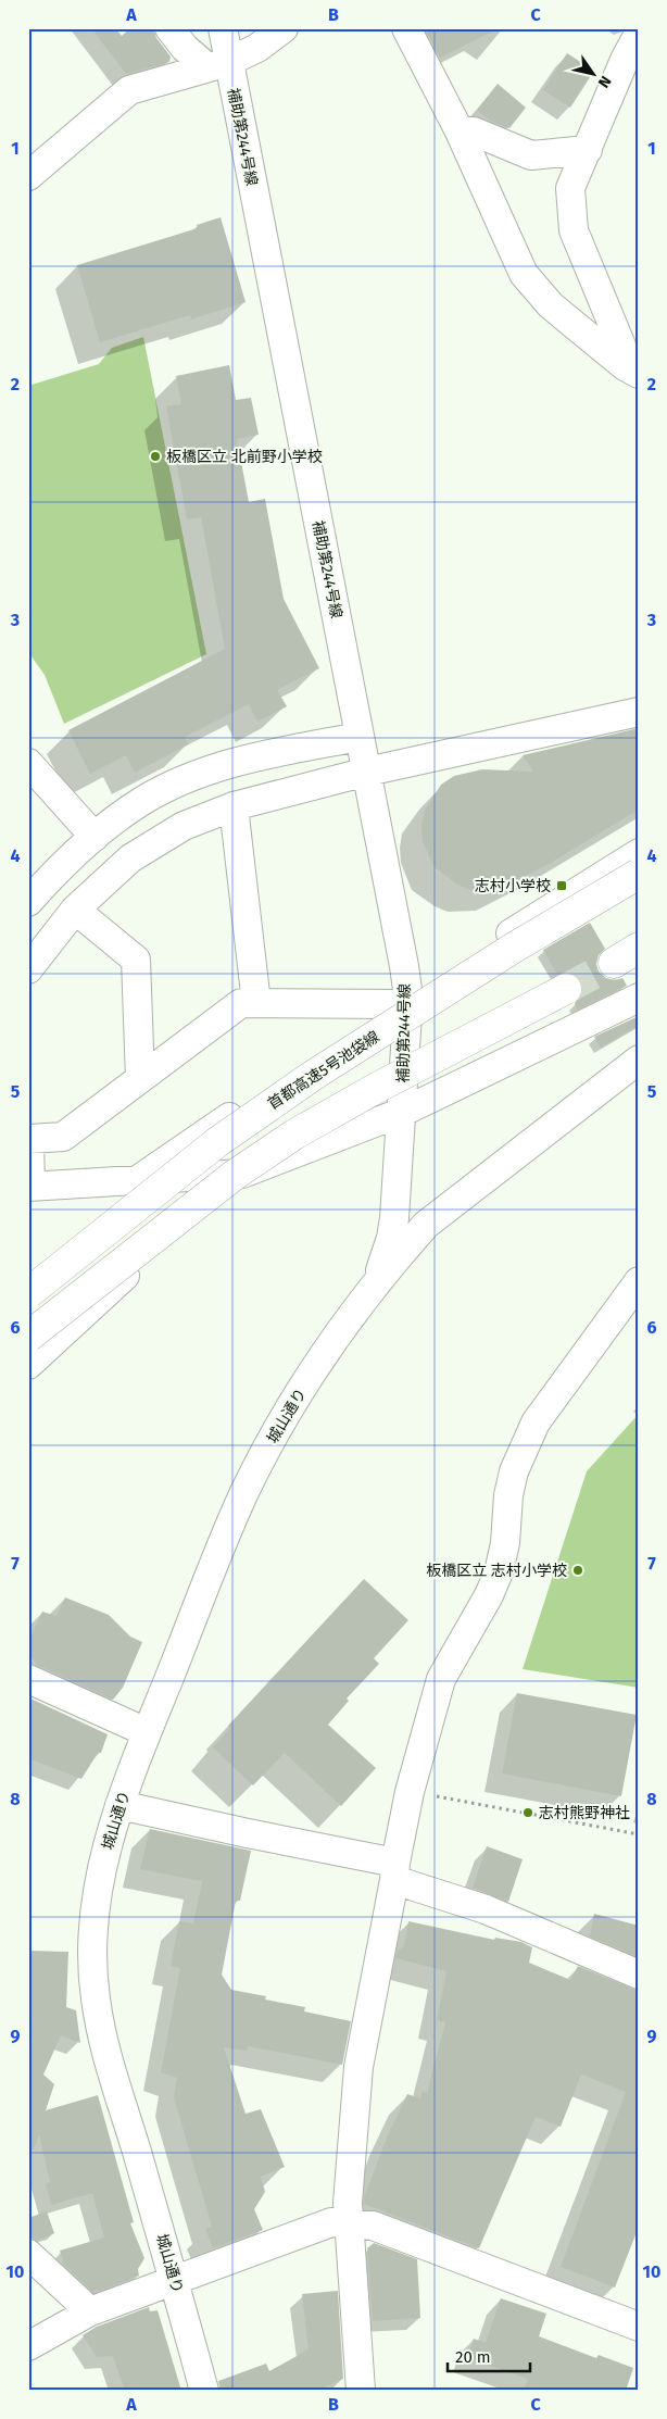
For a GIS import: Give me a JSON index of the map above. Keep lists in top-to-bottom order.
{
  "streets": {
    "highway": ["首都高速5号池袋線"],
    "street": ["補助第244号線", "城山通り"]
  },
  "crossings": [
    ["補助第244号線", "城山通り"]
  ],
  "places": {
    "other": ["板橋区立 北前野小学校", "板橋区立 志村小学校", "志村熊野神社"],
    "transit": ["志村小学校"]
  },
  "scale_bar": "20 m",
  "north": "bottom right",
  "grid": {
    "columns": ["A", "B", "C"],
    "rows": [
      "1",
      "2",
      "3",
      "4",
      "5",
      "6",
      "7",
      "8",
      "9",
      "10"
    ]
  }
}
